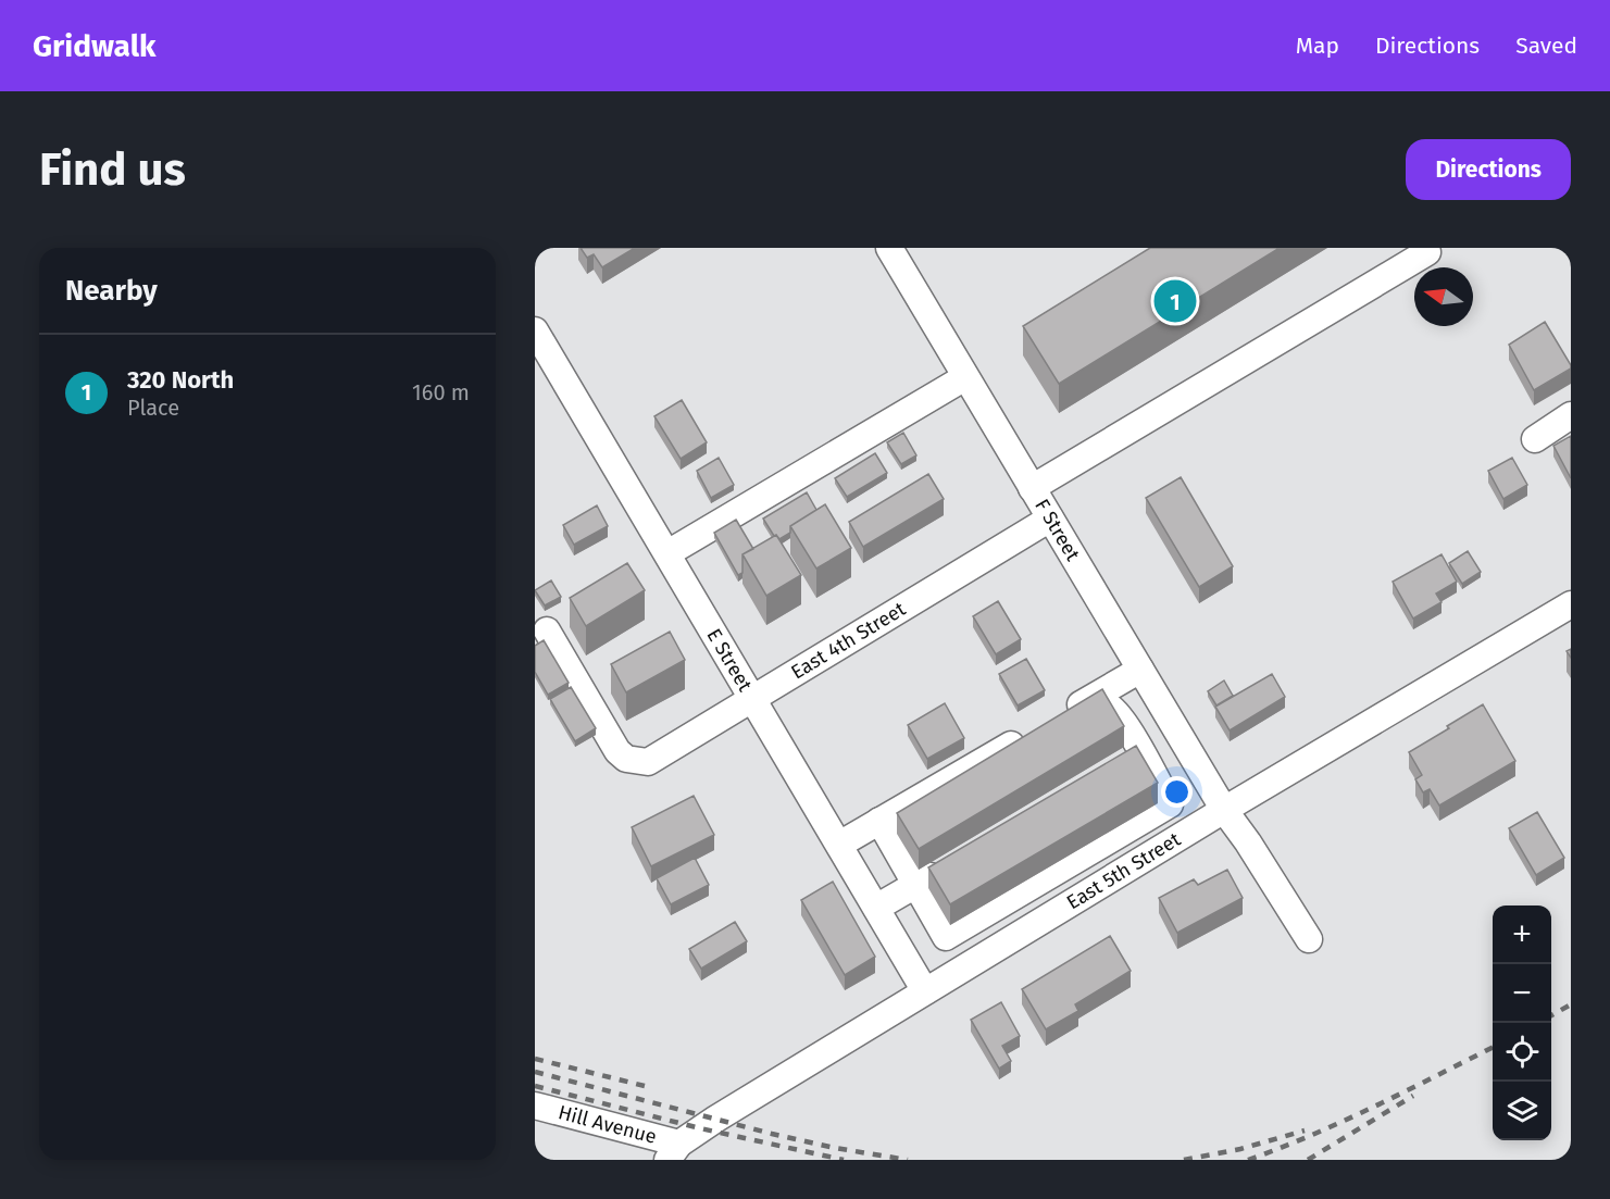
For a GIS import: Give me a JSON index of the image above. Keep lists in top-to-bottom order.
{
  "streets": {
    "street": [
      "F Street",
      "East 4th Street",
      "E Street",
      "East 5th Street",
      "Hill Avenue"
    ]
  },
  "crossings": [
    ["F Street", "East 4th Street"],
    ["F Street", "East 5th Street"],
    ["East 4th Street", "E Street"],
    ["E Street", "East 5th Street"],
    ["East 5th Street", "Hill Avenue"]
  ],
  "north": "left",
  "page": {
    "header": "Gridwalk",
    "nav": ["Map", "Directions", "Saved"],
    "buttons": "Directions",
    "title": "Find us",
    "heading": "Nearby",
    "pins": "1",
    "list": [
      {
        "mark": "1",
        "name": "320 North",
        "note": "Place",
        "value": "160 m"
      }
    ],
    "map_buttons": ["+", "−"]
  }
}
